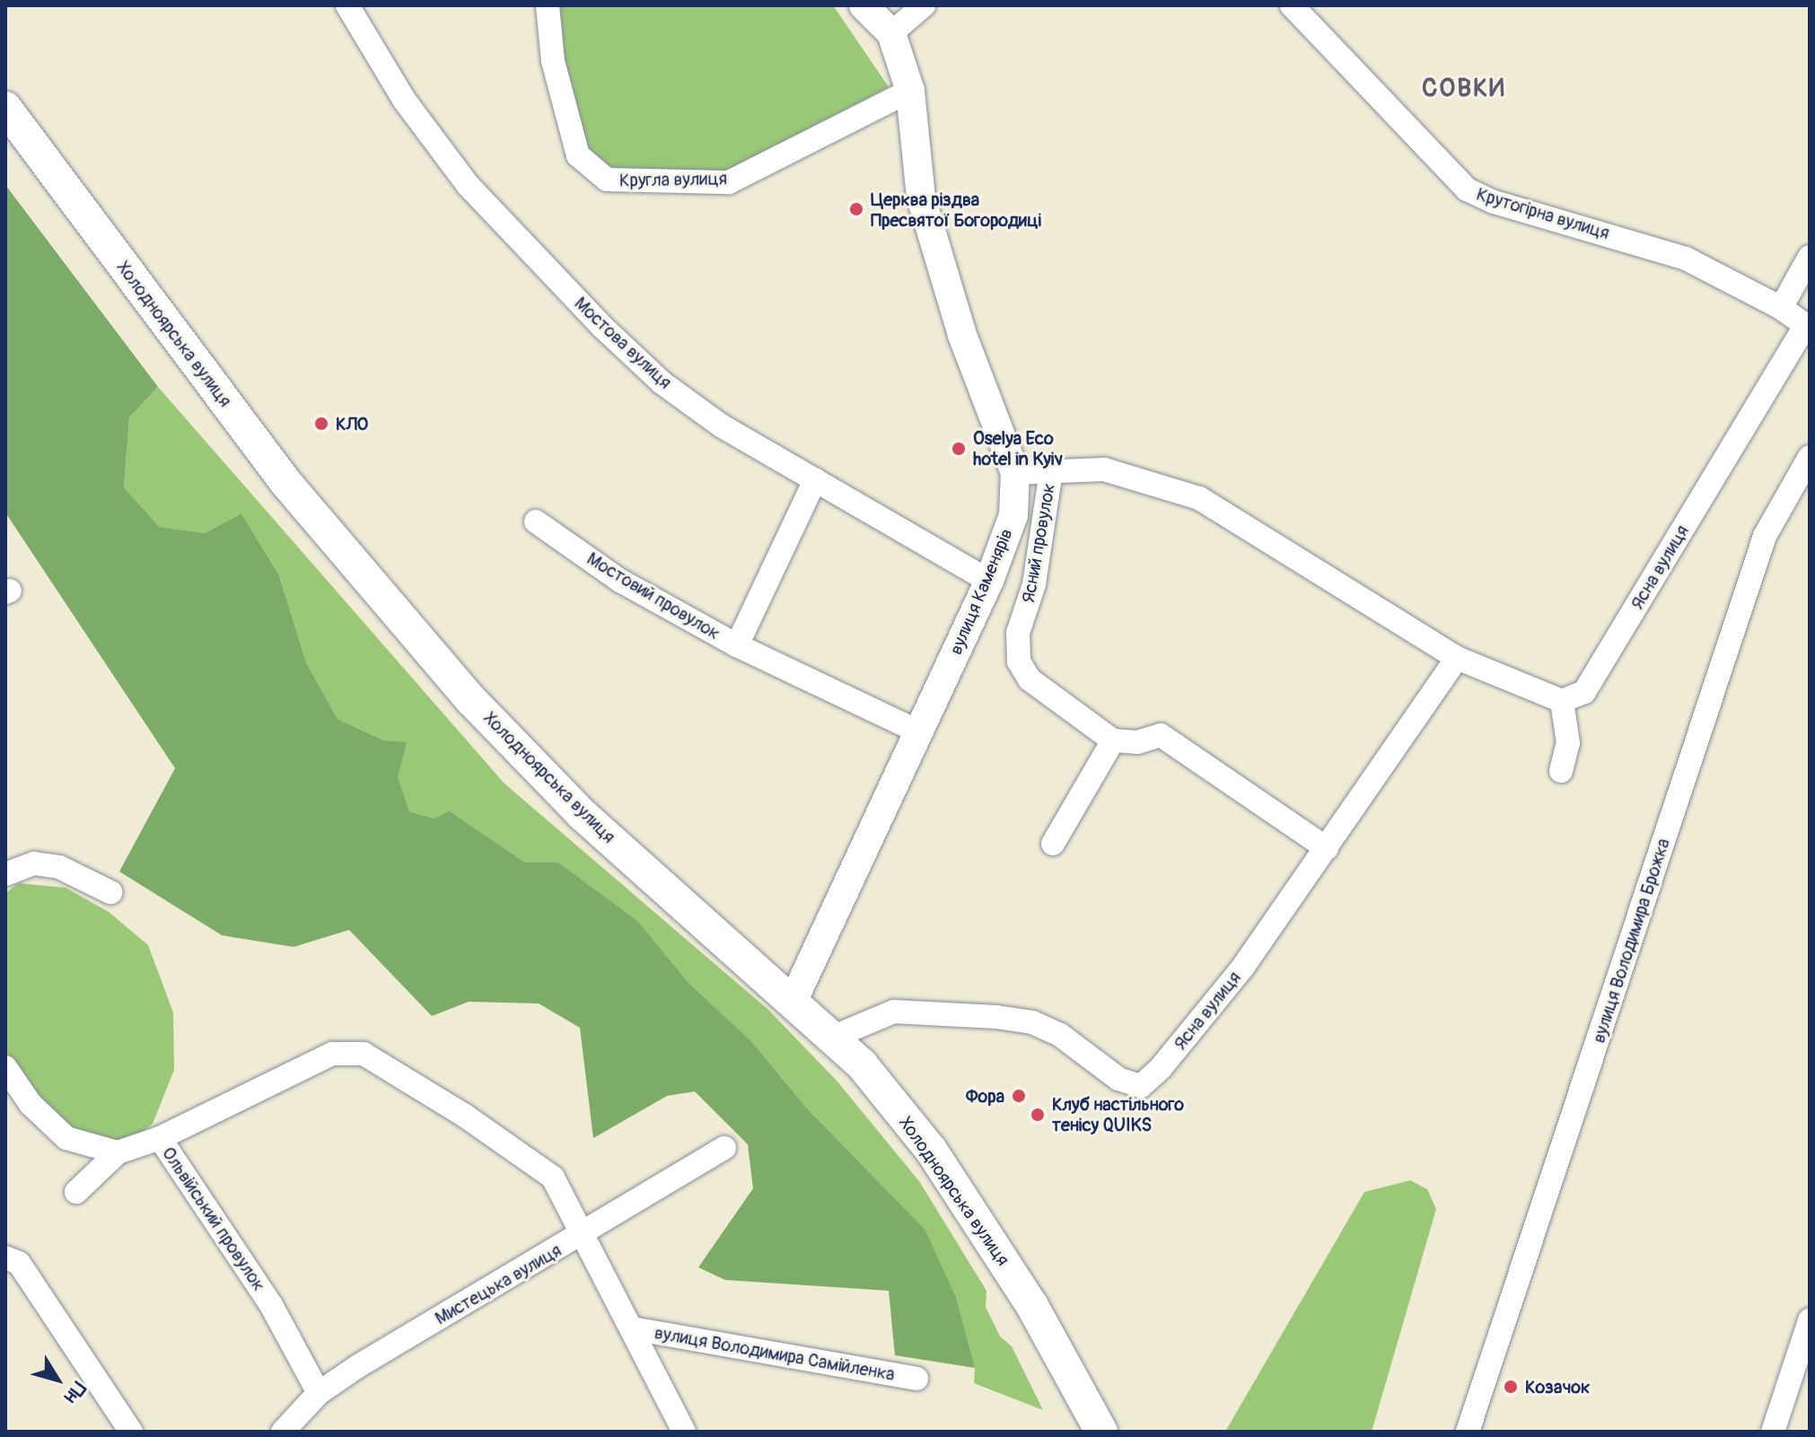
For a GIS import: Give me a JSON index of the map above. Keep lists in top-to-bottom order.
{
  "streets": {
    "main road": ["Холодноярська вулиця"],
    "street": [
      "Кругла вулиця",
      "Крутогірна вулиця",
      "Мостова вулиця",
      "Ясний провулок",
      "Ясна вулиця",
      "вулиця Каменярів",
      "Мостовий провулок",
      "вулиця Володимира Брожка",
      "Ольвійський провулок",
      "Мистецька вулиця",
      "вулиця Володимира Самійленка"
    ]
  },
  "crossings": [
    ["Кругла вулиця", "вулиця Каменярів"],
    ["Крутогірна вулиця", "Ясна вулиця"],
    ["Холодноярська вулиця", "Ясна вулиця"],
    ["Холодноярська вулиця", "вулиця Каменярів"],
    ["Мостова вулиця", "вулиця Каменярів"],
    ["Мостова вулиця", "Мостовий провулок"],
    ["вулиця Каменярів", "Мостовий провулок"],
    ["Ольвійський провулок", "Мистецька вулиця"],
    ["Ольвійський провулок", "вулиця Володимира Самійленка"],
    ["Мистецька вулиця", "вулиця Володимира Самійленка"]
  ],
  "districts": ["СОВКИ"],
  "places": [
    "Церква різдва Пресвятої Богородиці",
    "КЛО",
    "Oselya Eco hotel in Kyiv",
    "Фора",
    "Клуб настільного тенісу QUIKS",
    "Козачок"
  ],
  "north": "bottom right"
}
